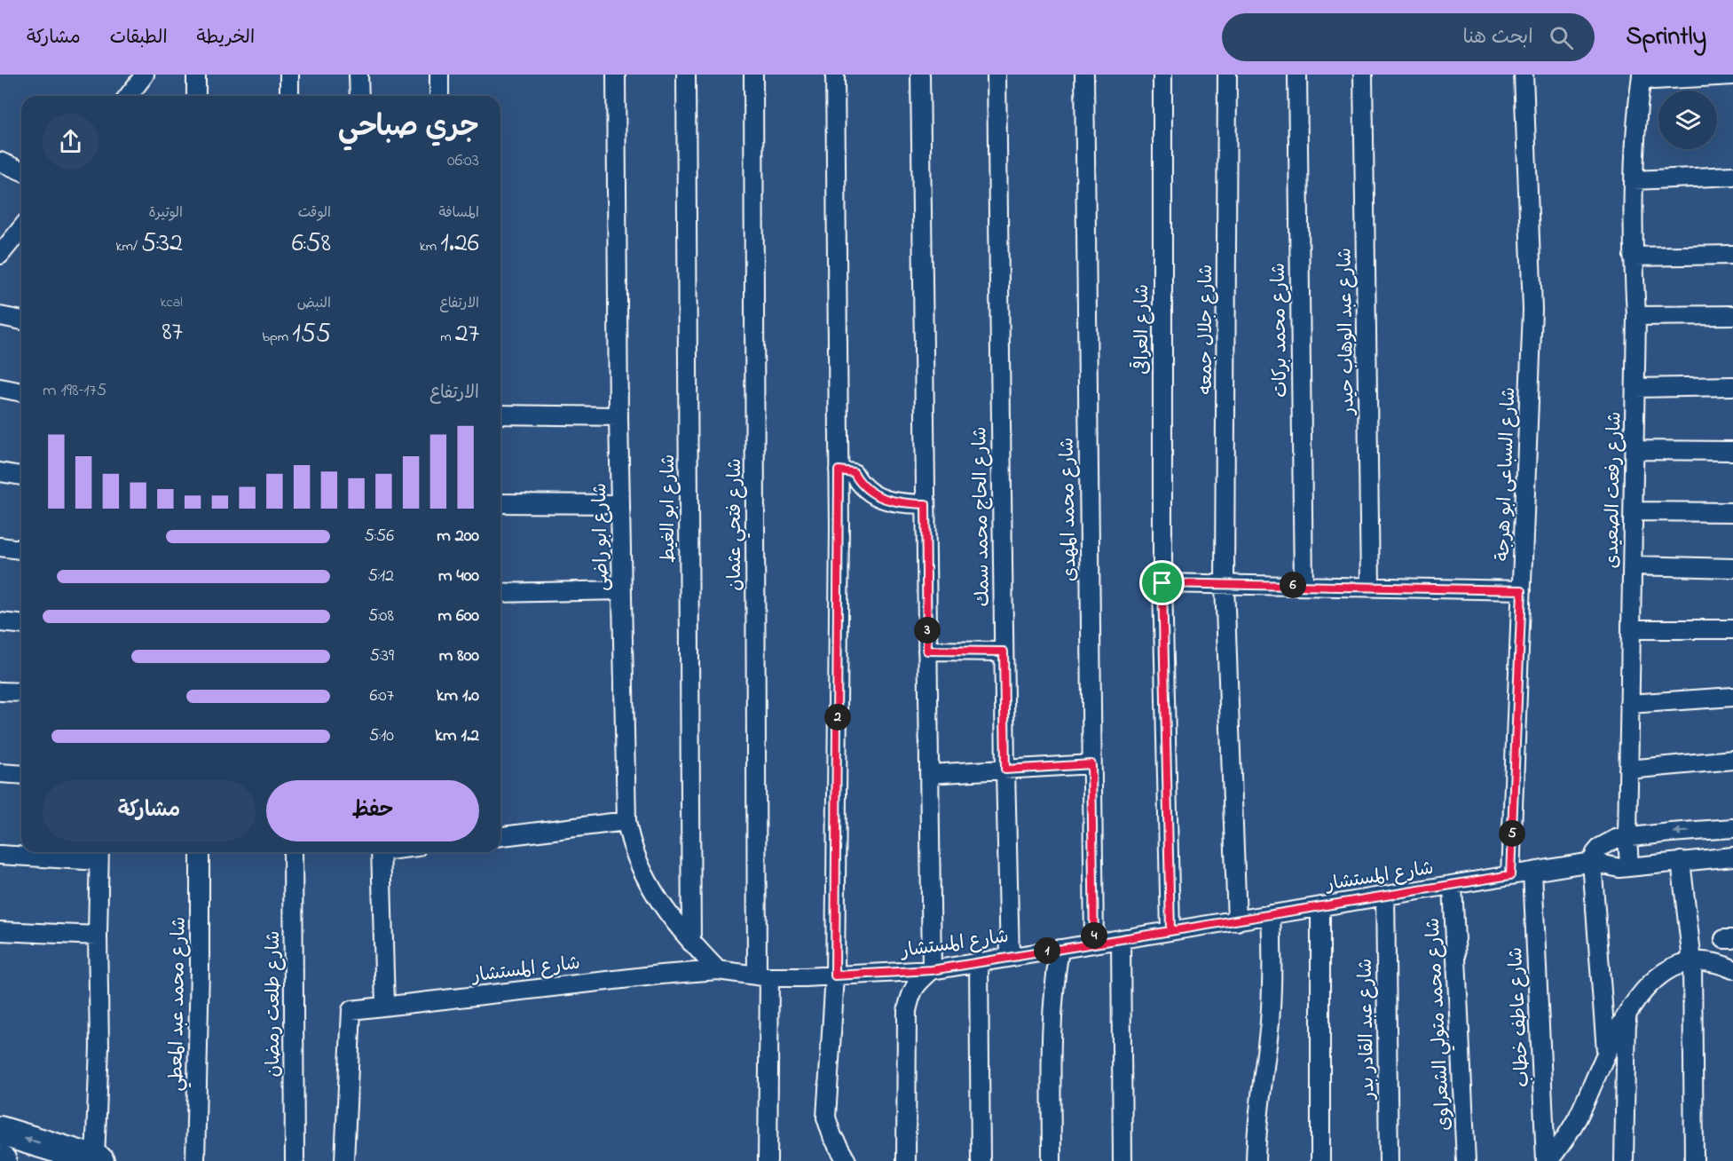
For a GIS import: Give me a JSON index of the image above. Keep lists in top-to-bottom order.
{
  "streets": {
    "street": [
      "شارع العراقى",
      "شارع جلال جمعه",
      "شارع محمد بركات",
      "شارع عبد الوهاب حيدر",
      "شارع السباعى ابو هرجة",
      "شارع رفعت الصعيدى",
      "شارع ابو الغيط",
      "شارع محمد المهدى",
      "شارع الحاج محمد سمك",
      "شارع فتحي عثمان",
      "شارع ابو راضى",
      "شارع المستشار",
      "شارع محمد عبد المعطي",
      "شارع طلعت رمضان",
      "شارع عاطف خطاب",
      "شارع محمد متولي الشعراوى",
      "شارع عبد القادر بدر"
    ]
  },
  "crossings": [
    ["شارع العراقى", "شارع المستشار"],
    ["شارع جلال جمعه", "شارع المستشار"],
    ["شارع السباعى ابو هرجة", "شارع المستشار"],
    ["شارع ابو الغيط", "شارع ابو راضى"],
    ["شارع محمد المهدى", "شارع المستشار"],
    ["شارع الحاج محمد سمك", "شارع المستشار"],
    ["شارع فتحي عثمان", "شارع المستشار"],
    ["شارع ابو راضى", "شارع المستشار"],
    ["شارع المستشار", "شارع عاطف خطاب"],
    ["شارع المستشار", "شارع محمد متولي الشعراوى"],
    ["شارع المستشار", "شارع عبد القادر بدر"]
  ],
  "page": {
    "header": "Sprintly",
    "search": "ابحث هنا",
    "nav": ["الخريطة", "الطبقات", "مشاركة"],
    "heading": ["جري صباحي", "06:03"],
    "stats": [
      ["المسافة", "1.26 km"],
      ["الوقت", "6:58"],
      ["الوتيرة", "5:32 /km"],
      ["الارتفاع", "27 m"],
      ["النبض", "155 bpm"],
      ["kcal", "87"]
    ],
    "chart": ["الارتفاع", "175–198 m"],
    "list": [
      {
        "name": "200 m",
        "note": "5:56"
      },
      {
        "name": "400 m",
        "note": "5:12"
      },
      {
        "name": "600 m",
        "note": "5:08"
      },
      {
        "name": "800 m",
        "note": "5:39"
      },
      {
        "name": "1.0 km",
        "note": "6:07"
      },
      {
        "name": "1.2 km",
        "note": "5:10"
      }
    ],
    "pins": [
      "6",
      "3",
      "2",
      "5",
      "4",
      "1"
    ],
    "buttons": ["حفظ", "مشاركة"]
  }
}
